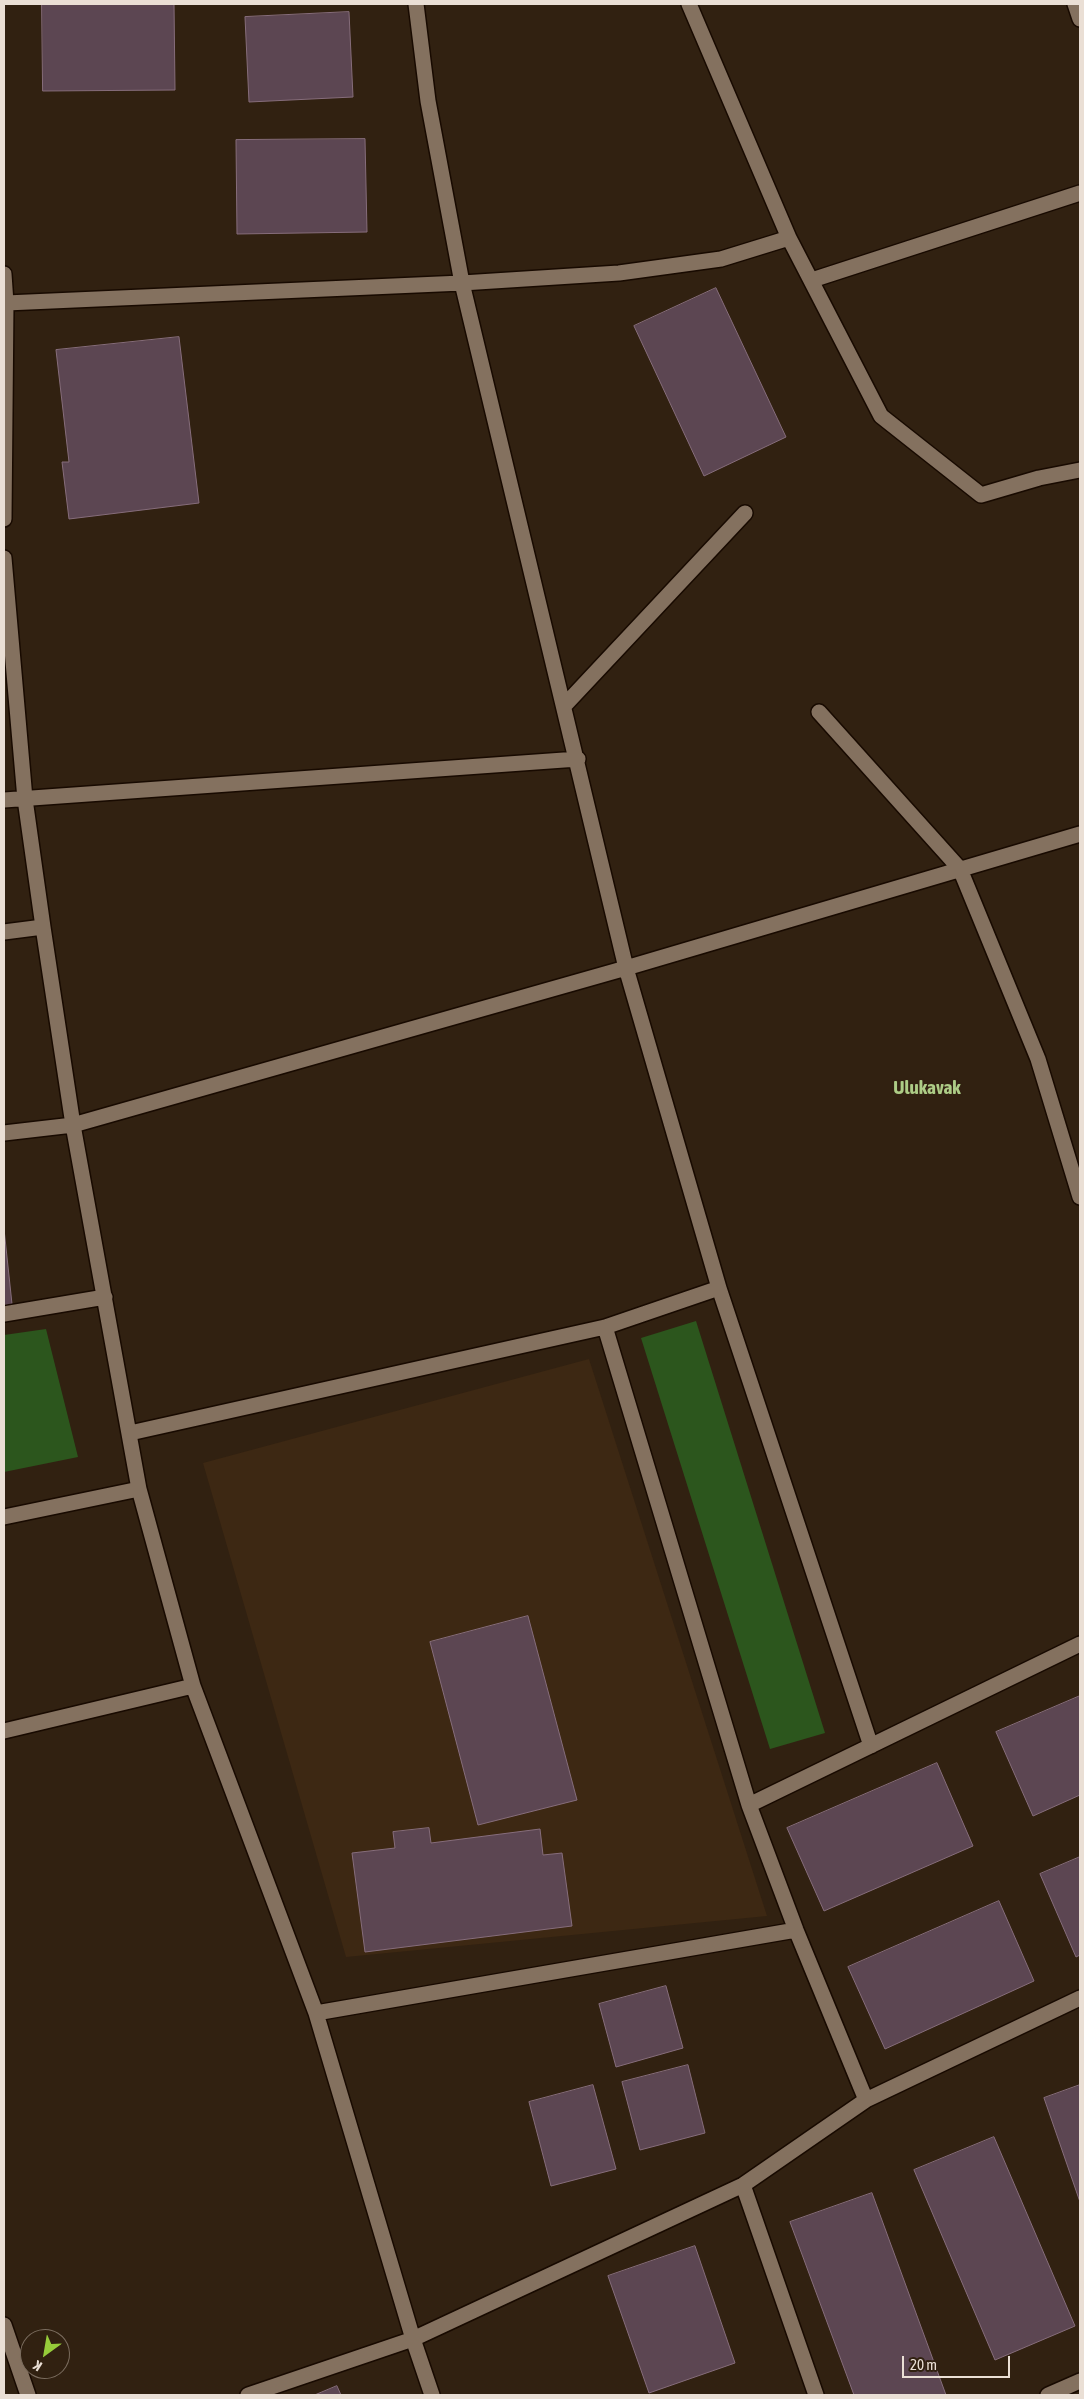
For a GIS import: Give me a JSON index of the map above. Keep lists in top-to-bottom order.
{
  "districts": ["Ulukavak"],
  "scale_bar": "20 m",
  "north": "bottom left"
}
